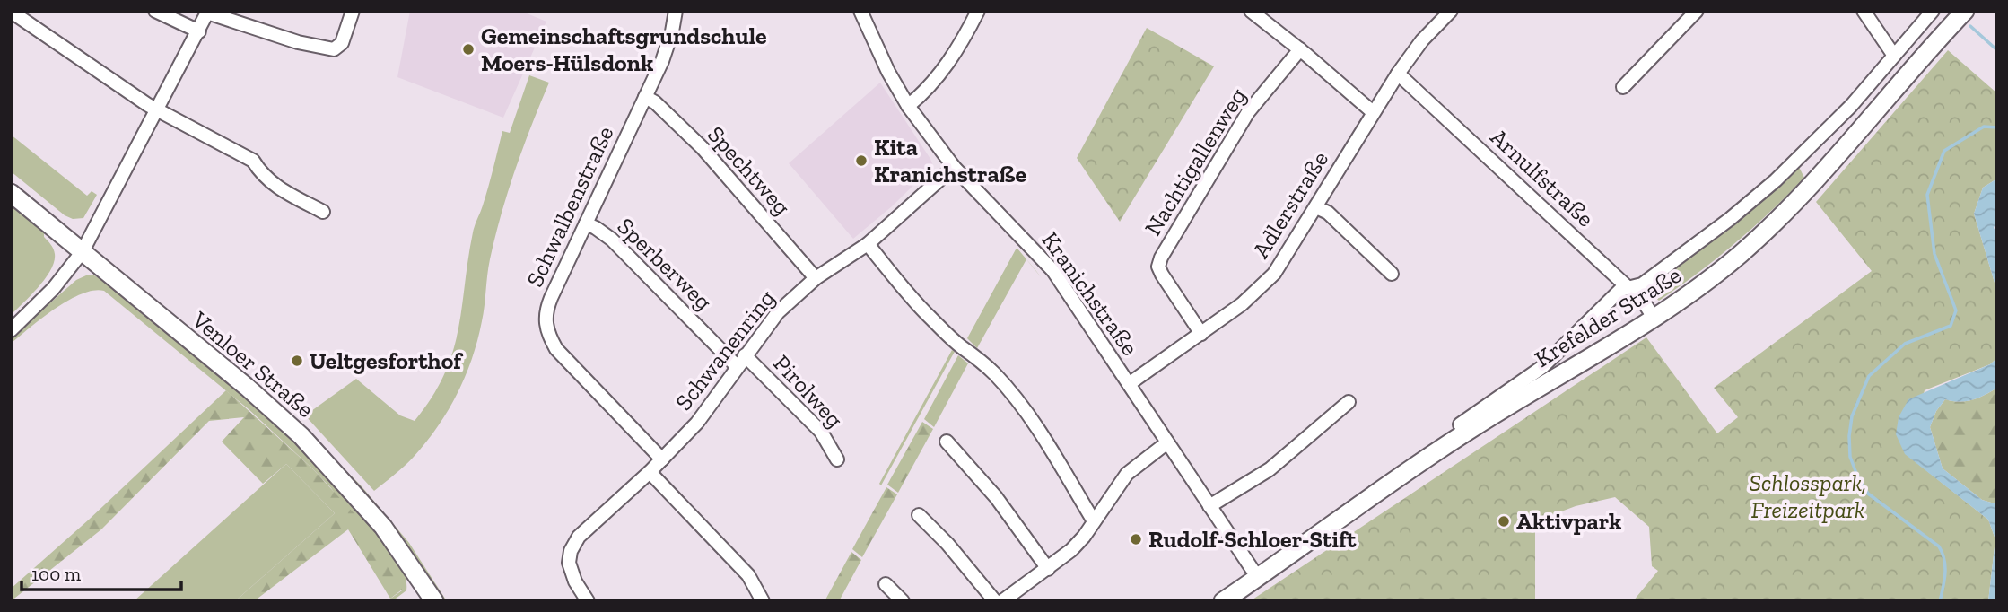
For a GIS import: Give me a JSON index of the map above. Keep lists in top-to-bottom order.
{
  "streets": {
    "main road": ["Krefelder Straße", "Venloer Straße"],
    "street": [
      "Nachtigallenweg",
      "Spechtweg",
      "Arnulfstraße",
      "Adlerstraße",
      "Schwalbenstraße",
      "Sperberweg",
      "Kranichstraße",
      "Schwanenring",
      "Pirolweg"
    ]
  },
  "crossings": [
    ["Nachtigallenweg", "Adlerstraße"],
    ["Spechtweg", "Schwalbenstraße"],
    ["Spechtweg", "Schwanenring"],
    ["Arnulfstraße", "Adlerstraße"],
    ["Arnulfstraße", "Krefelder Straße"],
    ["Adlerstraße", "Kranichstraße"],
    ["Schwalbenstraße", "Sperberweg"],
    ["Schwalbenstraße", "Schwanenring"],
    ["Sperberweg", "Schwanenring"],
    ["Sperberweg", "Pirolweg"],
    ["Kranichstraße", "Krefelder Straße"],
    ["Kranichstraße", "Schwanenring"],
    ["Schwanenring", "Pirolweg"]
  ],
  "parks": ["Schlosspark, Freizeitpark"],
  "places": [
    "Gemeinschaftsgrundschule Moers-Hülsdonk",
    "Kita Kranichstraße",
    "Ueltgesforthof",
    "Aktivpark",
    "Rudolf-Schloer-Stift"
  ],
  "scale_bar": "100 m"
}
